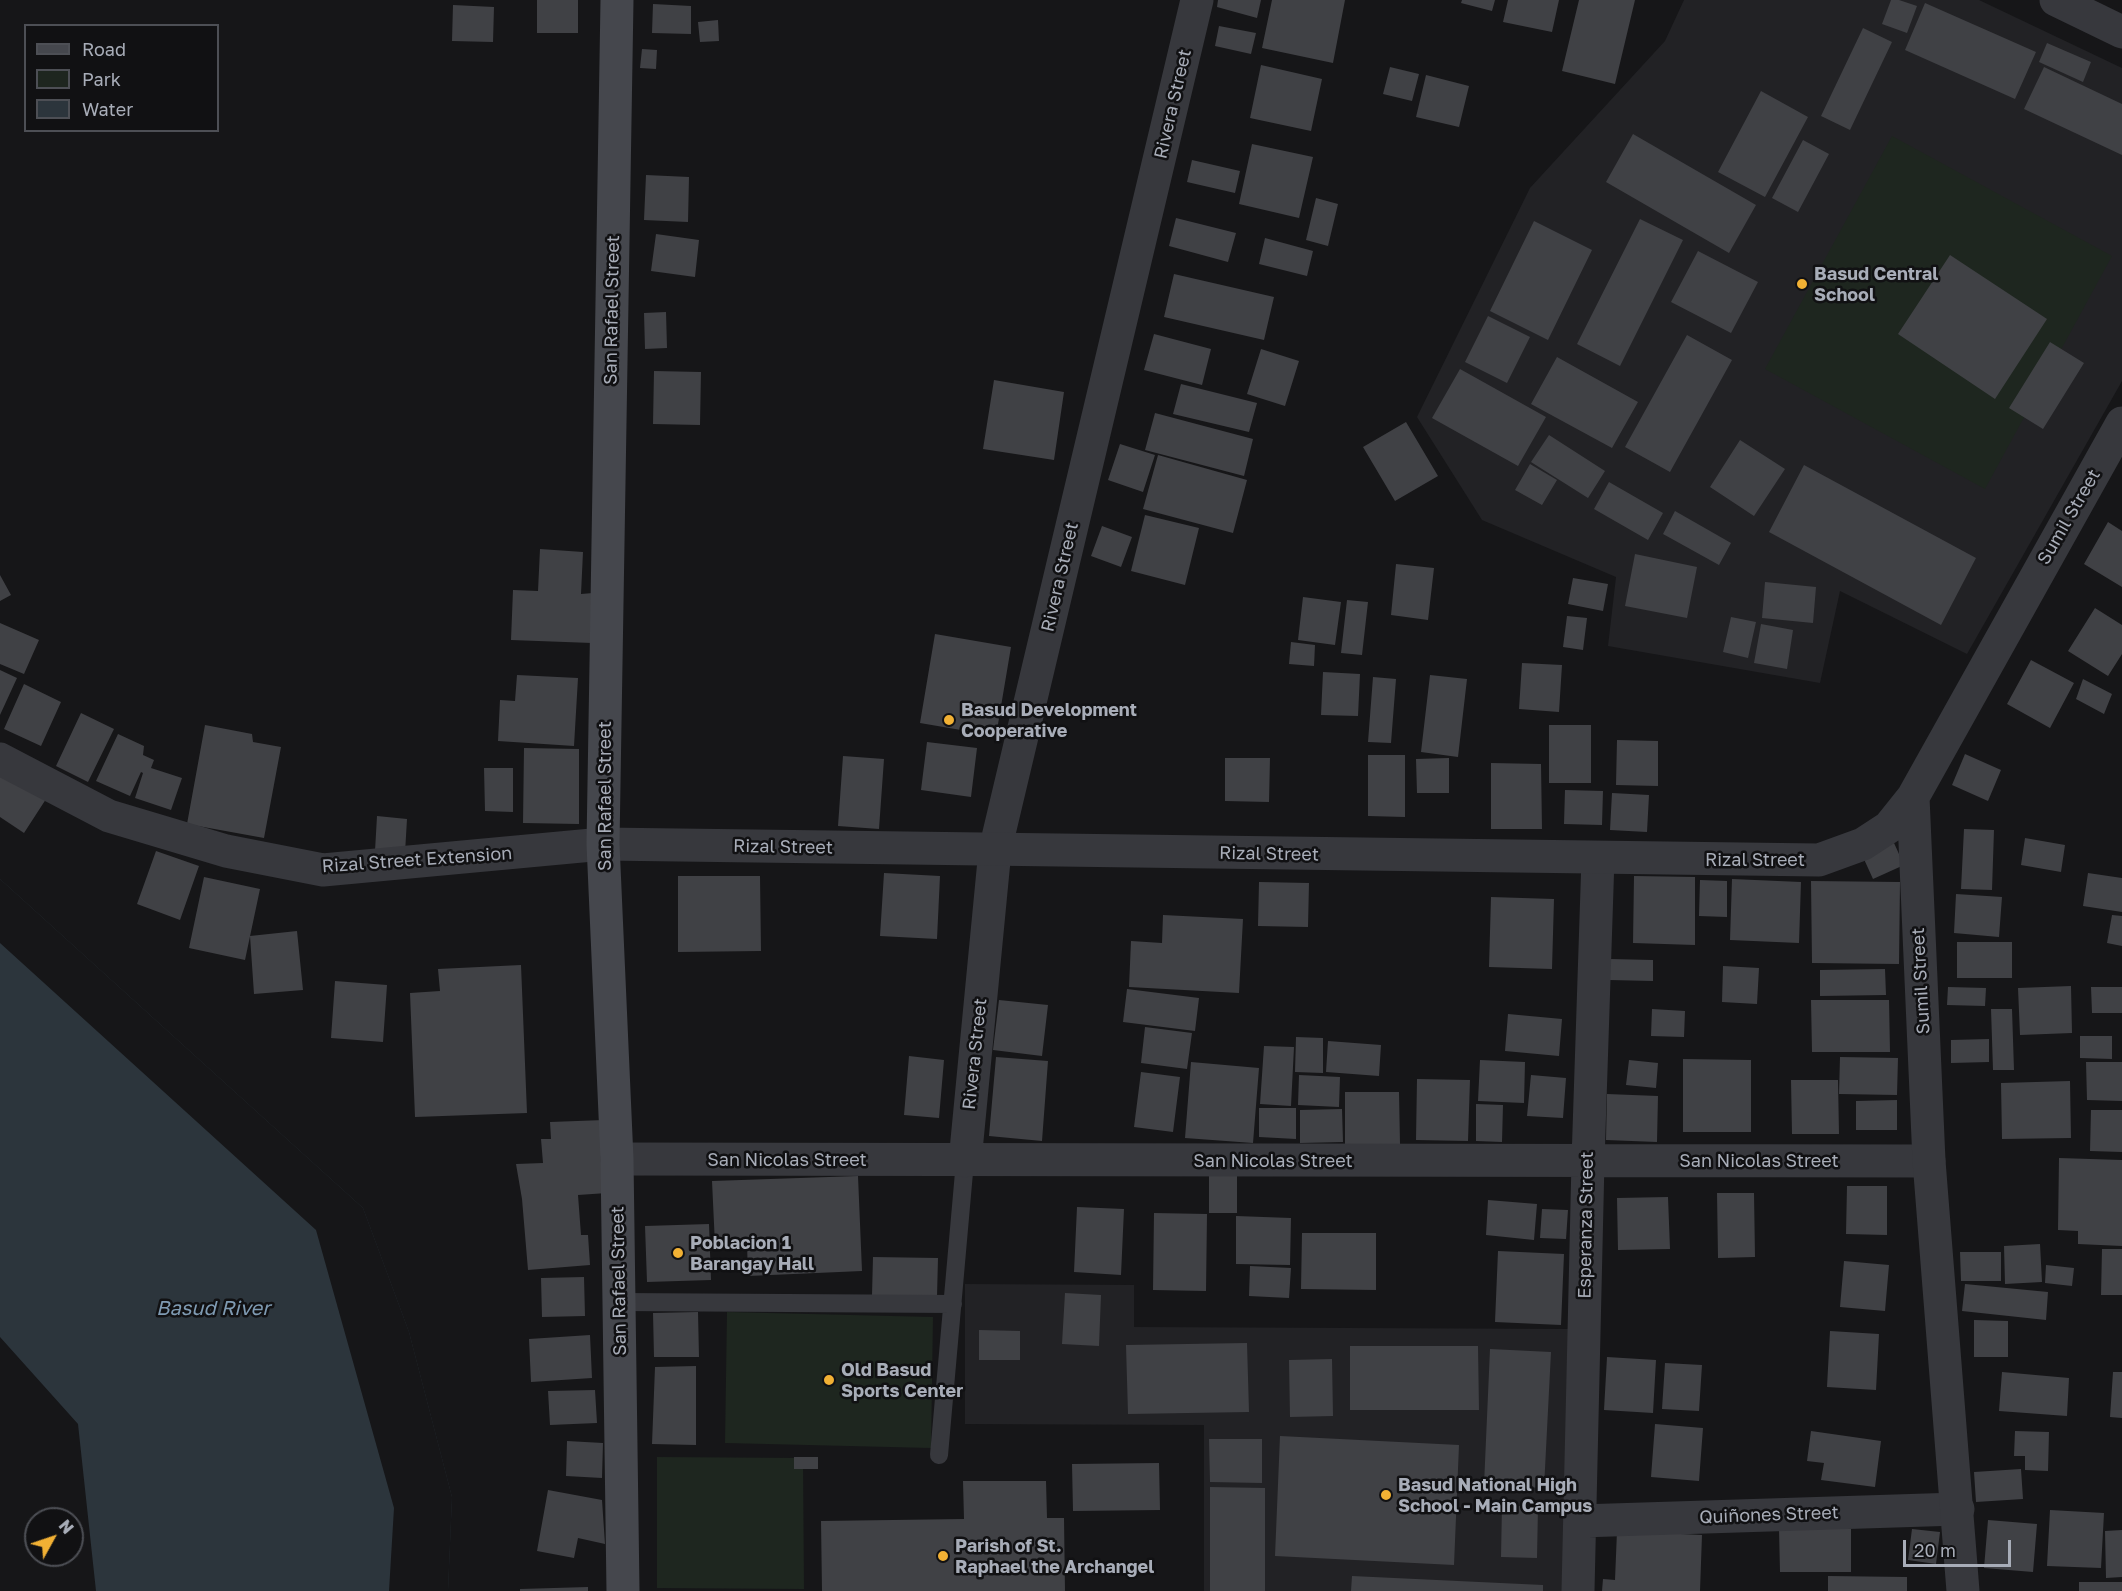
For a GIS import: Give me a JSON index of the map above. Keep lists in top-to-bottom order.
{
  "streets": {
    "main road": ["San Rafael Street"],
    "street": [
      "Rivera Street",
      "Sumil Street",
      "Rizal Street",
      "Rizal Street Extension",
      "San Nicolas Street",
      "Esperanza Street",
      "Quiñones Street"
    ]
  },
  "crossings": [
    ["Rivera Street", "Rizal Street"],
    ["Rivera Street", "San Nicolas Street"],
    ["San Rafael Street", "Rizal Street"],
    ["San Rafael Street", "Rizal Street Extension"],
    ["San Rafael Street", "San Nicolas Street"],
    ["Sumil Street", "Rizal Street"],
    ["Sumil Street", "San Nicolas Street"],
    ["Sumil Street", "Quiñones Street"],
    ["Rizal Street", "Rizal Street Extension"],
    ["Rizal Street", "Esperanza Street"],
    ["San Nicolas Street", "Esperanza Street"],
    ["Esperanza Street", "Quiñones Street"]
  ],
  "water": ["Basud River"],
  "places": [
    "Basud Central School",
    "Basud Development Cooperative",
    "Poblacion 1 Barangay Hall",
    "Old Basud Sports Center",
    "Basud National High School - Main Campus",
    "Parish of St. Raphael the Archangel"
  ],
  "legend": ["Road", "Park", "Water"],
  "scale_bar": "20 m",
  "north": "top right"
}
